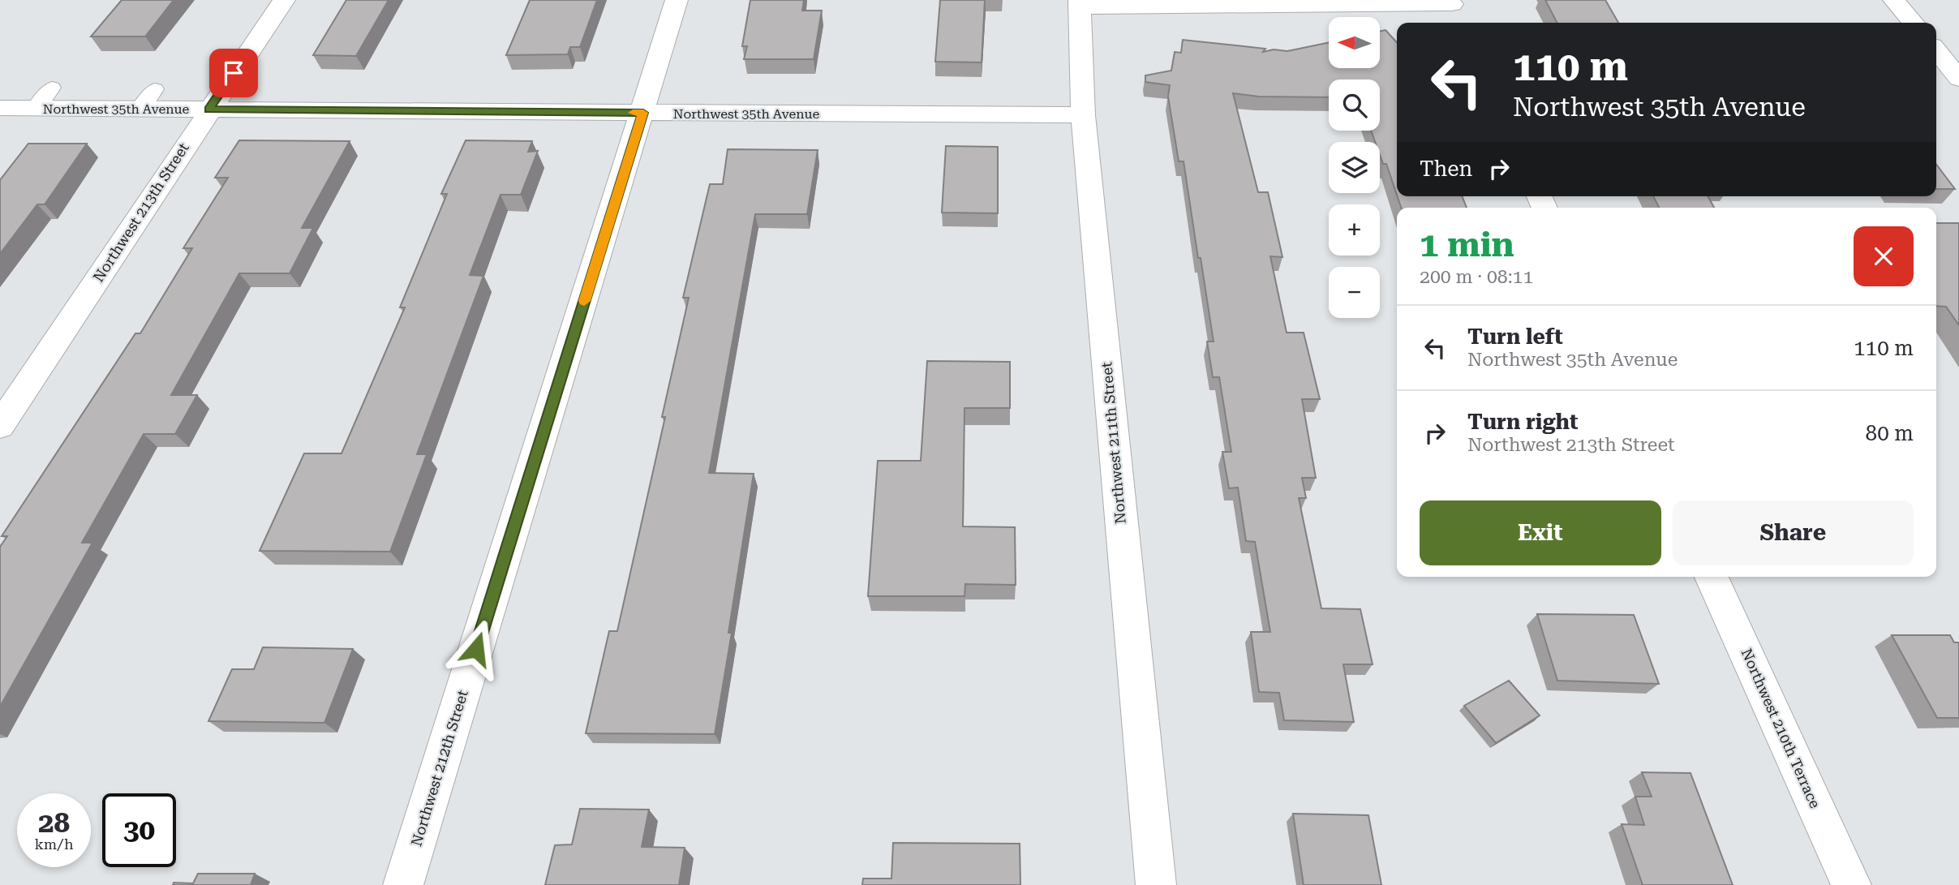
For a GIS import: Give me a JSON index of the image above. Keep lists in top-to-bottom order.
{
  "streets": {
    "street": [
      "Northwest 35th Avenue",
      "Northwest 213th Street",
      "Northwest 211th Street",
      "Northwest 210th Terrace",
      "Northwest 212th Street"
    ]
  },
  "crossings": [
    ["Northwest 35th Avenue", "Northwest 213th Street"],
    ["Northwest 35th Avenue", "Northwest 211th Street"],
    ["Northwest 35th Avenue", "Northwest 212th Street"]
  ],
  "north": "left",
  "page": {
    "map_buttons": ["+", "−"],
    "turn": ["110 m", "Northwest 35th Avenue"],
    "then": "Then",
    "heading": ["1 min", "200 m · 08:11"],
    "list": [
      {
        "name": "Turn left",
        "note": "Northwest 35th Avenue",
        "value": "110 m"
      },
      {
        "name": "Turn right",
        "note": "Northwest 213th Street",
        "value": "80 m"
      }
    ],
    "buttons": ["Exit", "Share"],
    "speed": "28 km/h",
    "limit": "30"
  }
}
